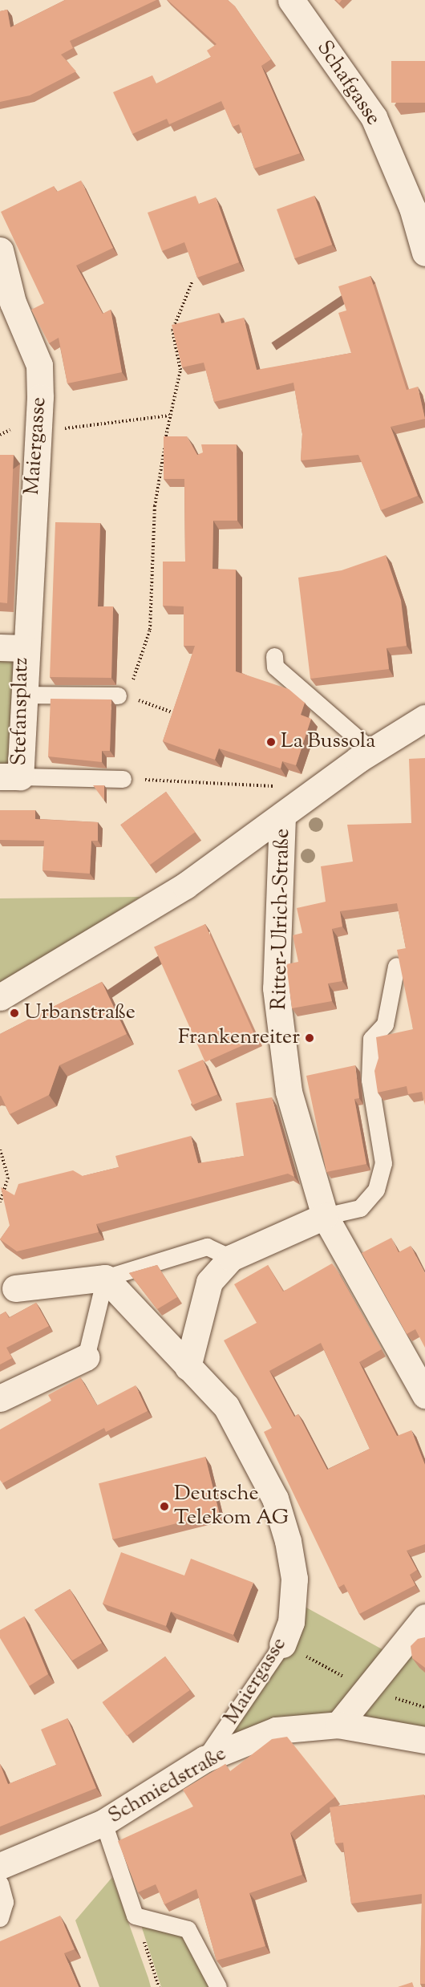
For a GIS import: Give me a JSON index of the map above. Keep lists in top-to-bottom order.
{
  "streets": {
    "street": [
      "Schafgasse",
      "Maiergasse",
      "Stefansplatz",
      "Ritter-Ulrich-Straße",
      "Schmiedstraße"
    ]
  },
  "crossings": [
    ["Maiergasse", "Stefansplatz"],
    ["Maiergasse", "Schmiedstraße"]
  ],
  "places": [
    "La Bussola",
    "Urbanstraße",
    "Frankenreiter",
    "Deutsche Telekom AG"
  ]
}
